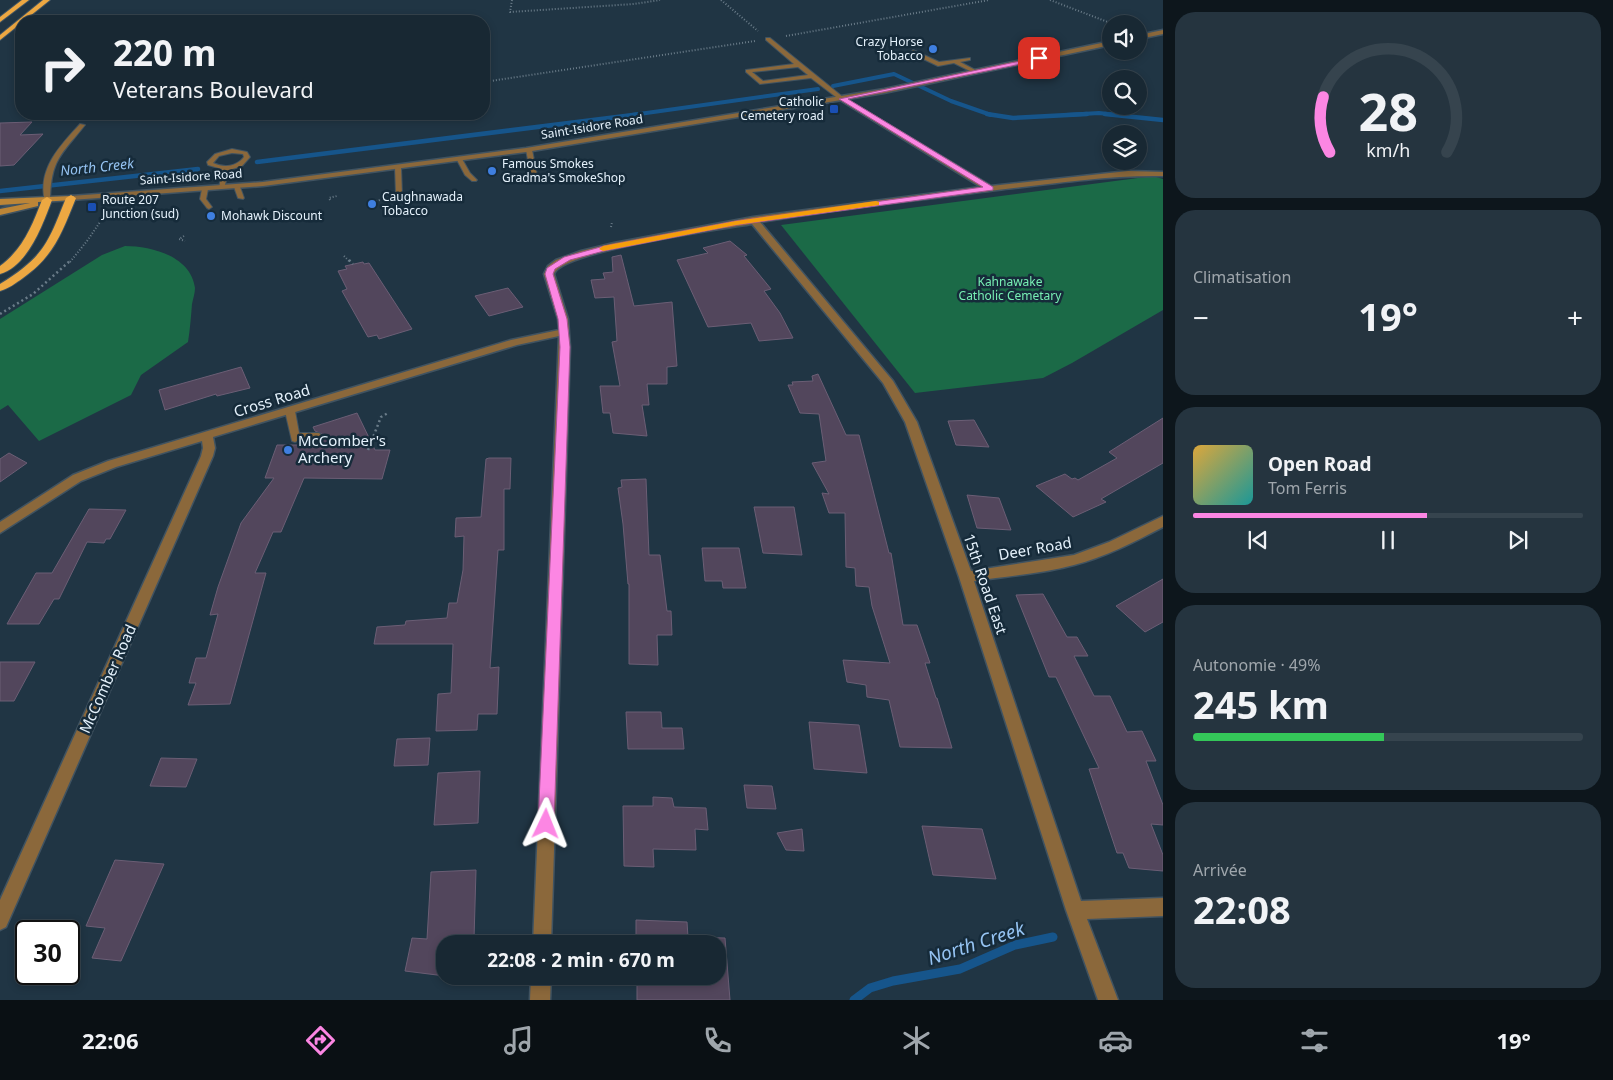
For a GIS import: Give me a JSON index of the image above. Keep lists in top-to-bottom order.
{
  "streets": {
    "street": [
      "Saint-Isidore Road",
      "Cross Road",
      "Deer Road",
      "15th Road East",
      "McComber Road"
    ]
  },
  "crossings": [
    ["Cross Road", "McComber Road"],
    ["Deer Road", "15th Road East"]
  ],
  "water": ["North Creek"],
  "parks": ["Kahnawake Catholic Cemetary"],
  "places": {
    "other": [
      "Crazy Horse Tobacco",
      "Famous Smokes Gradma's SmokeShop",
      "Caughnawada Tobacco",
      "Mohawk Discount",
      "McComber's Archery"
    ],
    "transit": ["Catholic Cemetery road", "Route 207 Junction (sud)"]
  },
  "page": {
    "turn": ["220 m", "Veterans Boulevard"],
    "tile": [
      "Climatisation",
      ["Autonomie · 49%", "245 km"],
      ["Arrivée", "22:08"]
    ],
    "heat": ["−", "19°", "+"],
    "song": ["Open Road", "Tom Ferris"],
    "limit": "30",
    "trip": "22:08 · 2 min · 670 m",
    "tabs": ["22:06", "19°"],
    "gauge": ["28", "km/h"]
  }
}
